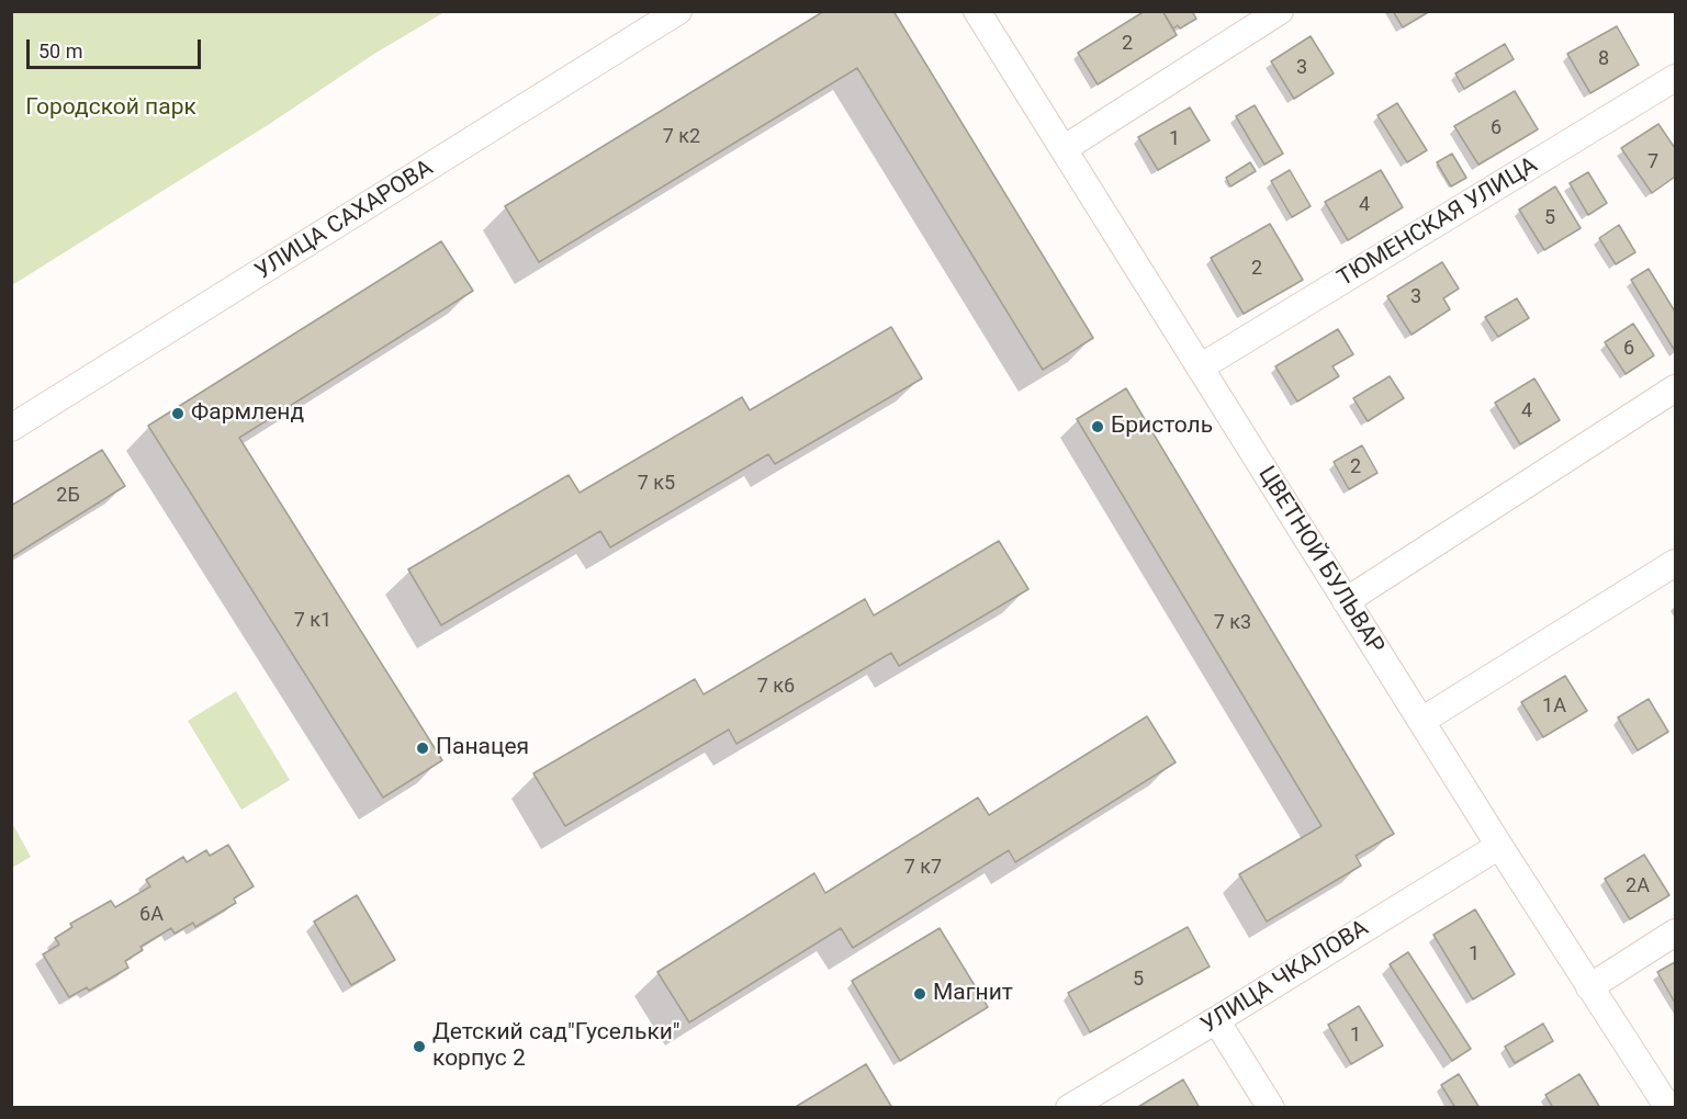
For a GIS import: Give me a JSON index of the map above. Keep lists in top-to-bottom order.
{
  "streets": {
    "street": [
      "УЛИЦА САХАРОВА",
      "ТЮМЕНСКАЯ УЛИЦА",
      "ЦВЕТНОЙ БУЛЬВАР",
      "УЛИЦА ЧКАЛОВА"
    ]
  },
  "crossings": [
    ["ТЮМЕНСКАЯ УЛИЦА", "ЦВЕТНОЙ БУЛЬВАР"],
    ["ЦВЕТНОЙ БУЛЬВАР", "УЛИЦА ЧКАЛОВА"]
  ],
  "parks": ["Городской парк"],
  "places": [
    "Фармленд",
    "Бристоль",
    "Панацея",
    "Магнит",
    "Детский сад\"Гусельки\" корпус 2"
  ],
  "house_numbers": [
    "2",
    "8",
    "3",
    "6",
    "7 к2",
    "1",
    "7",
    "4",
    "5",
    "2",
    "3",
    "6",
    "4",
    "2",
    "7 к5",
    "2Б",
    "7 к1",
    "7 к3",
    "7 к6",
    "1А",
    "7 к7",
    "2А",
    "6А",
    "1",
    "5",
    "1"
  ],
  "scale_bar": "50 m"
}
